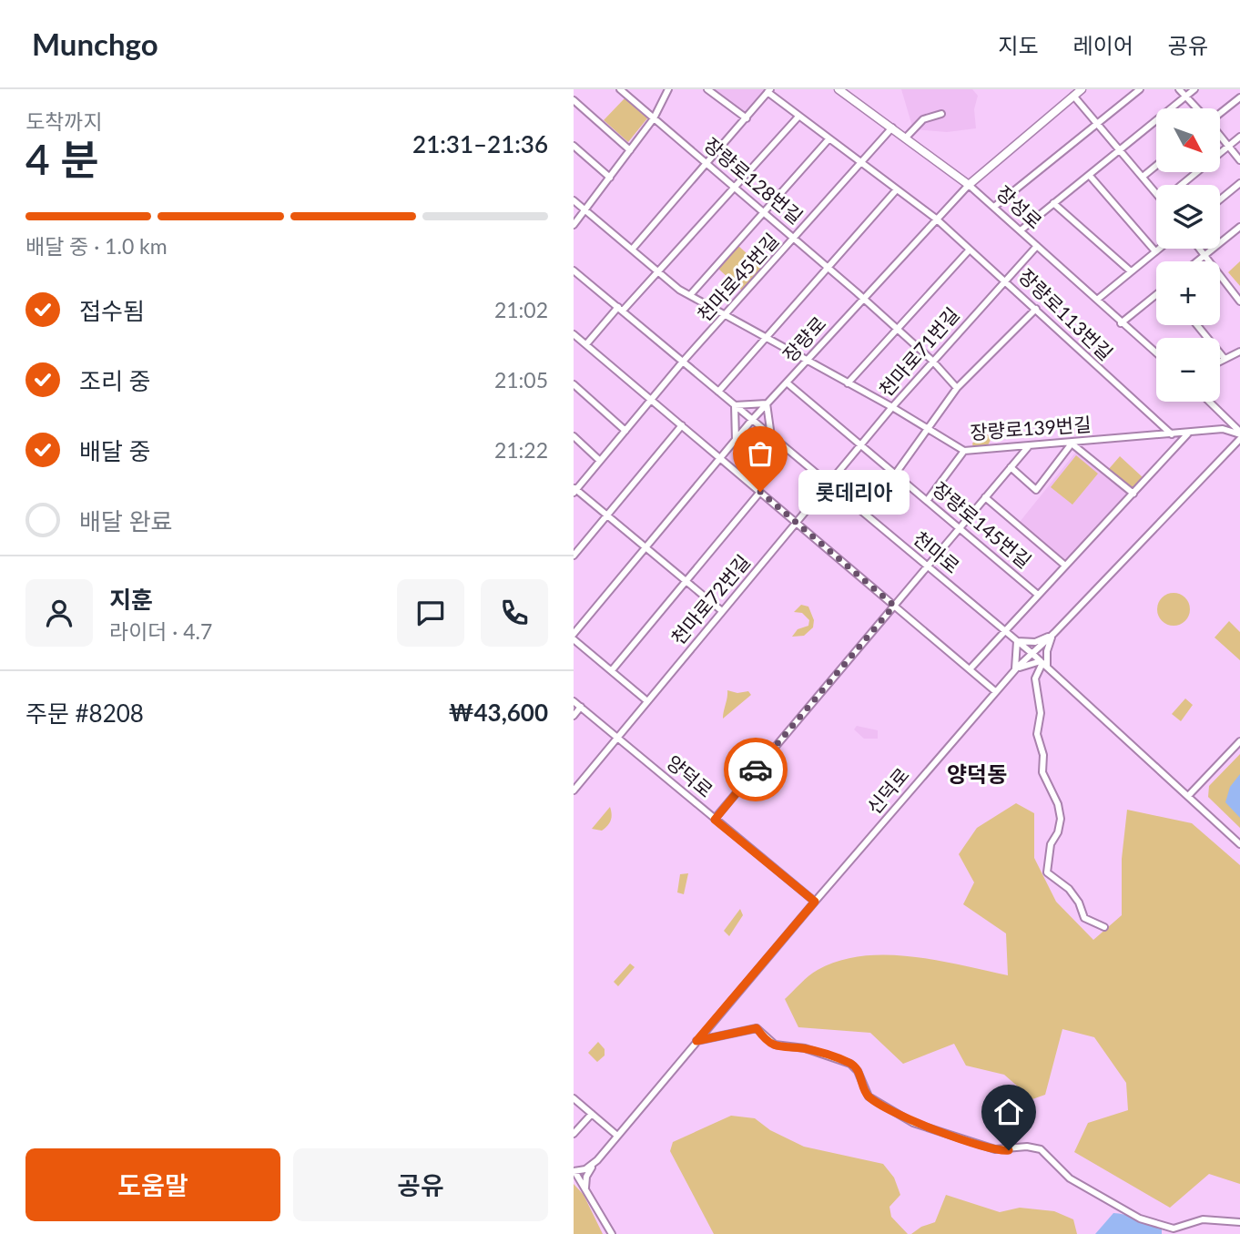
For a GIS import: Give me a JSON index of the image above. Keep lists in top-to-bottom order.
{
  "streets": {
    "main road": ["장성로", "장량로"],
    "street": [
      "장량로128번길",
      "천마로45번길",
      "장량로113번길",
      "천마로71번길",
      "장량로139번길",
      "장량로145번길",
      "천마로",
      "천마로72번길",
      "양덕로",
      "신덕로"
    ]
  },
  "crossings": [
    ["장량로128번길", "천마로45번길"],
    ["장량로128번길", "장량로"],
    ["장량로128번길", "천마로71번길"],
    ["장성로", "천마로45번길"],
    ["장성로", "장량로"],
    ["장성로", "천마로71번길"],
    ["천마로45번길", "장량로113번길"],
    ["천마로45번길", "장량로139번길"],
    ["천마로45번길", "천마로"],
    ["장량로113번길", "장량로"],
    ["장량로113번길", "천마로71번길"],
    ["장량로113번길", "장량로139번길"],
    ["장량로", "장량로139번길"],
    ["장량로", "장량로145번길"],
    ["장량로", "천마로"],
    ["천마로71번길", "장량로139번길"],
    ["천마로71번길", "장량로145번길"],
    ["천마로71번길", "천마로"],
    ["천마로71번길", "천마로72번길"],
    ["장량로139번길", "신덕로"],
    ["천마로", "천마로72번길"],
    ["천마로", "신덕로"],
    ["천마로72번길", "양덕로"],
    ["양덕로", "신덕로"]
  ],
  "districts": ["양덕동"],
  "places": ["롯데리아"],
  "north": "bottom right",
  "page": {
    "header": "Munchgo",
    "nav": ["지도", "레이어", "공유"],
    "heading": ["4 분", "도착까지", "21:31–21:36"],
    "panel": [
      "지훈",
      "라이더 · 4.7",
      "주문 #8208",
      "₩43,600"
    ],
    "map_buttons": ["+", "−"],
    "bar": "배달 중 · 1.0 km",
    "list": [
      ["접수됨", "21:02"],
      ["조리 중", "21:05"],
      ["배달 중", "21:22"],
      "배달 완료"
    ],
    "bubble": "롯데리아",
    "buttons": ["도움말", "공유"]
  }
}
